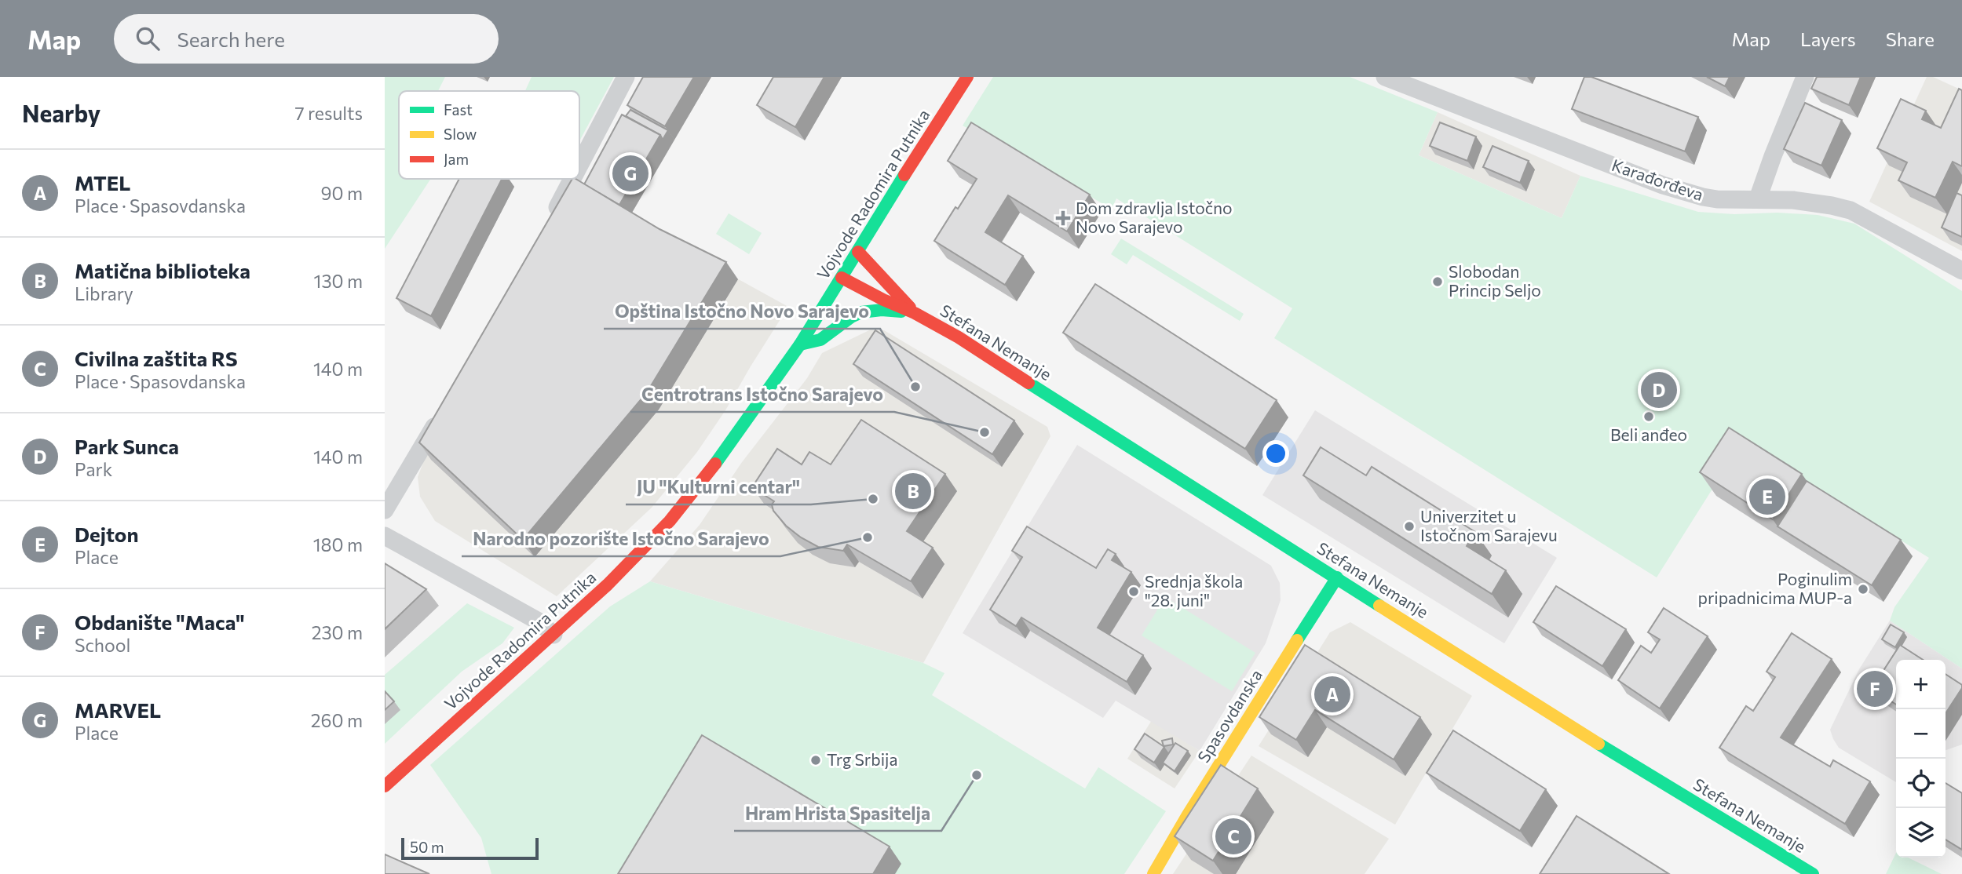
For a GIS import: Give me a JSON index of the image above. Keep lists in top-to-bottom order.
{
  "streets": {
    "main road": ["Vojvode Radomira Putnika", "Stefana Nemanje", "Spasovdanska"],
    "street": ["Karađorđeva"]
  },
  "crossings": [
    ["Vojvode Radomira Putnika", "Stefana Nemanje"],
    ["Stefana Nemanje", "Spasovdanska"]
  ],
  "places": {
    "health": ["Dom zdravlja Istočno Novo Sarajevo"],
    "other": [
      "Slobodan Princip Seljo",
      "Opština Istočno Novo Sarajevo",
      "Beli anđeo",
      "Centrotrans Istočno Sarajevo",
      "JU \"Kulturni centar\"",
      "Univerzitet u Istočnom Sarajevu",
      "Narodno pozorište Istočno Sarajevo",
      "Poginulim pripadnicima MUP-a",
      "Srednja škola \"28. juni\"",
      "Trg Srbija",
      "Hram Hrista Spasitelja"
    ]
  },
  "legend": ["Fast", "Slow", "Jam"],
  "scale_bar": "50 m",
  "page": {
    "header": "Map",
    "search": "Search here",
    "nav": ["Map", "Layers", "Share"],
    "heading": ["Nearby", "7 results"],
    "list": [
      {
        "mark": "A",
        "name": "MTEL",
        "note": "Place · Spasovdanska",
        "value": "90 m"
      },
      {
        "mark": "B",
        "name": "Matična biblioteka",
        "note": "Library",
        "value": "130 m"
      },
      {
        "mark": "C",
        "name": "Civilna zaštita RS",
        "note": "Place · Spasovdanska",
        "value": "140 m"
      },
      {
        "mark": "D",
        "name": "Park Sunca",
        "note": "Park",
        "value": "140 m"
      },
      {
        "mark": "E",
        "name": "Dejton",
        "note": "Place",
        "value": "180 m"
      },
      {
        "mark": "F",
        "name": "Obdanište \"Maca\"",
        "note": "School",
        "value": "230 m"
      },
      {
        "mark": "G",
        "name": "MARVEL",
        "note": "Place",
        "value": "260 m"
      }
    ],
    "pins": [
      "G",
      "D",
      "B",
      "E",
      "F",
      "A",
      "C"
    ],
    "map_buttons": ["+", "−"],
    "scale": "50 m"
  }
}
